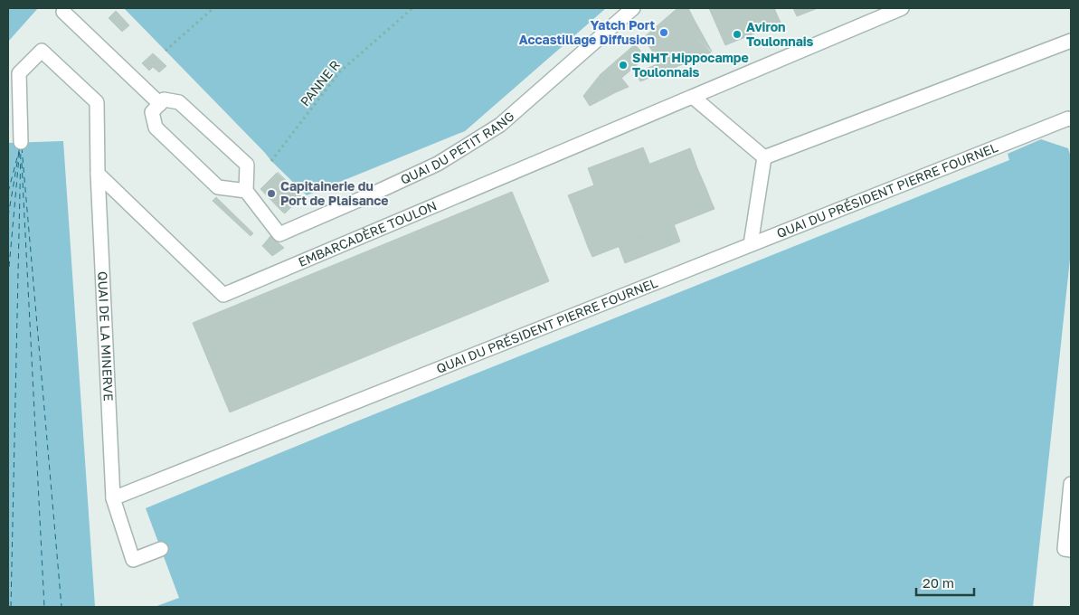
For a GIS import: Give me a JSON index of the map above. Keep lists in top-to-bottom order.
{
  "streets": {
    "lane": [
      "QUAI DU PETIT RANG",
      "QUAI DU PRÉSIDENT PIERRE FOURNEL",
      "EMBARCADÈRE TOULON",
      "QUAI DE LA MINERVE"
    ],
    "path": ["PANNE R"]
  },
  "crossings": [
    ["QUAI DU PRÉSIDENT PIERRE FOURNEL", "QUAI DE LA MINERVE"],
    ["EMBARCADÈRE TOULON", "QUAI DE LA MINERVE"]
  ],
  "places": [
    "Yatch Port Accastillage Diffusion",
    "Aviron Toulonnais",
    "SNHT Hippocampe Toulonnais",
    "Capitainerie du Port de Plaisance"
  ],
  "scale_bar": "20 m"
}
